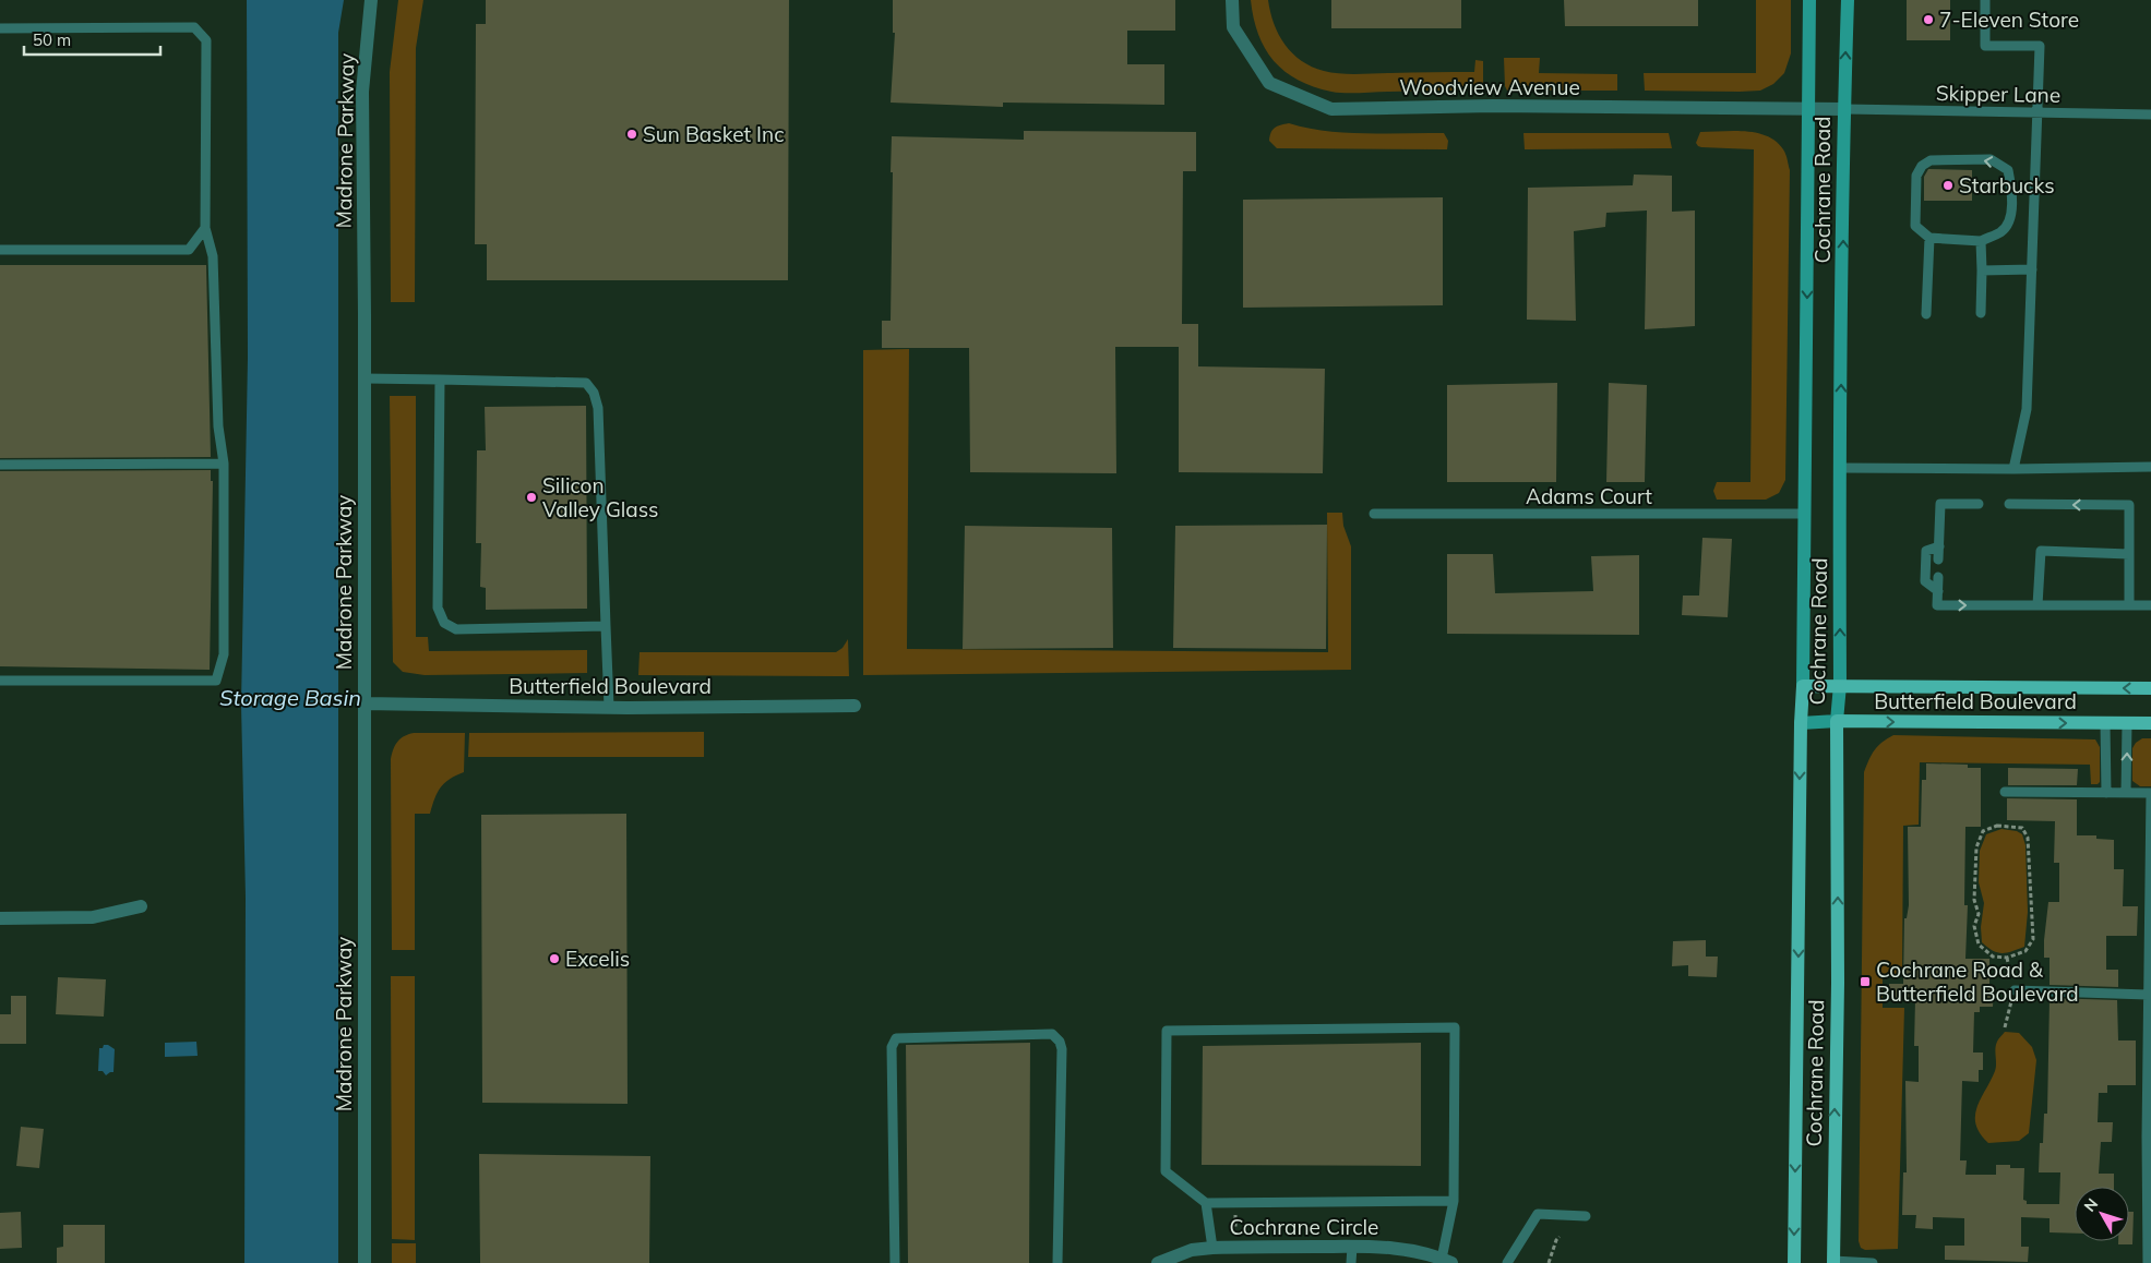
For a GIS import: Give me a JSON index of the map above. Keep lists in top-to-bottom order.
{
  "streets": {
    "main road": ["Cochrane Road", "Butterfield Boulevard"],
    "street": ["Woodview Avenue", "Madrone Parkway", "Cochrane Circle"],
    "lane": ["Skipper Lane", "Adams Court"]
  },
  "crossings": [
    ["Woodview Avenue", "Skipper Lane"],
    ["Woodview Avenue", "Cochrane Road"],
    ["Skipper Lane", "Cochrane Road"],
    ["Madrone Parkway", "Butterfield Boulevard"],
    ["Cochrane Road", "Adams Court"],
    ["Cochrane Road", "Butterfield Boulevard"]
  ],
  "water": ["Storage Basin"],
  "places": {
    "other": [
      "7-Eleven Store",
      "Sun Basket Inc",
      "Starbucks",
      "Silicon Valley Glass",
      "Excelis"
    ],
    "transit": ["Cochrane Road & Butterfield Boulevard"]
  },
  "scale_bar": "50 m",
  "north": "top left"
}
